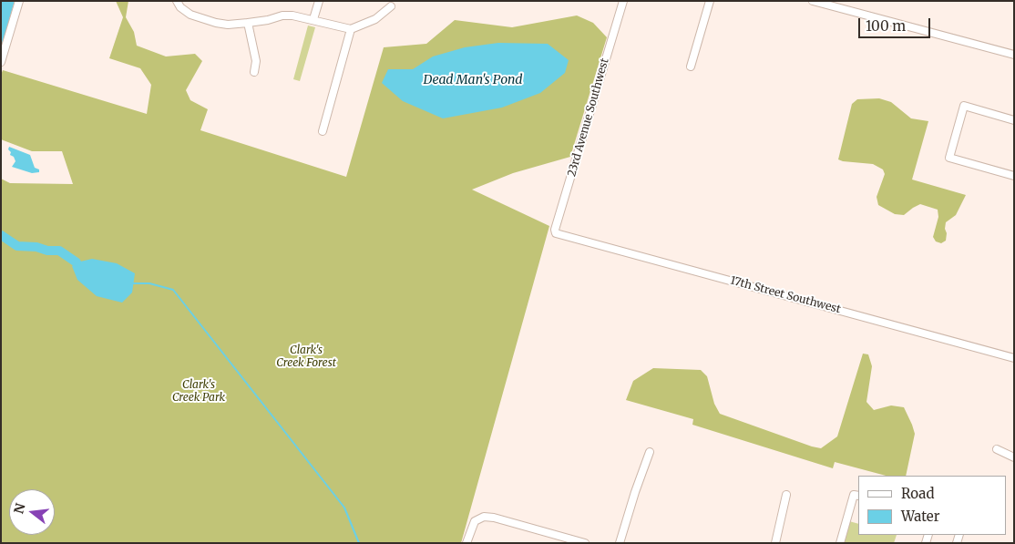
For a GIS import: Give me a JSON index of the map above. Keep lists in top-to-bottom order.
{
  "streets": {
    "street": ["23rd Avenue Southwest", "17th Street Southwest"]
  },
  "crossings": [
    ["23rd Avenue Southwest", "17th Street Southwest"]
  ],
  "water": ["Dead Man's Pond"],
  "parks": ["Clark's Creek Forest", "Clark's Creek Park"],
  "legend": ["Road", "Water"],
  "scale_bar": "100 m",
  "north": "left"
}
